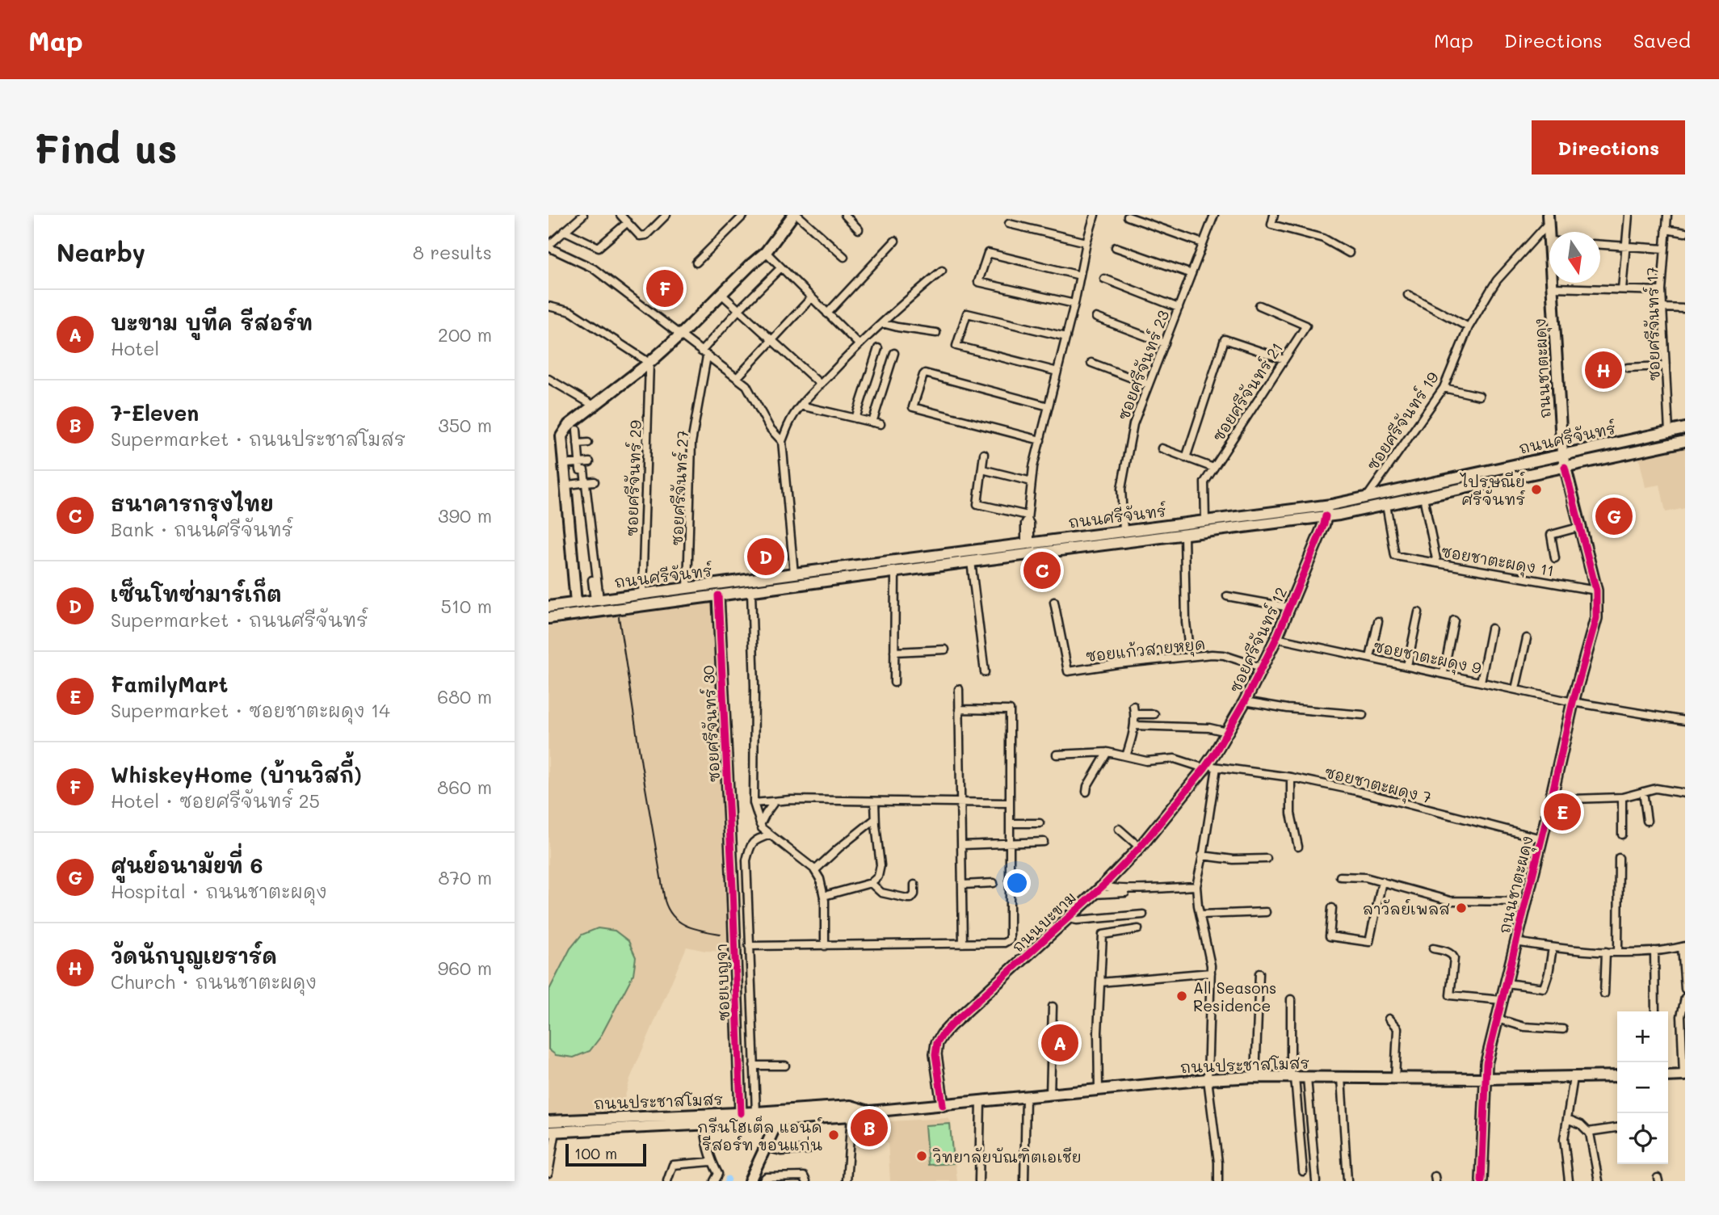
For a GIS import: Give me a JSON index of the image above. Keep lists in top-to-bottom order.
{
  "streets": {
    "main road": [
      "ถนนชาตะผดุง",
      "ถนนศรีจันทร์",
      "ซอยศรีจันทร์ 12",
      "ซอยศรีจันทร์ 30",
      "ถนนบะขาม",
      "ซอยเบญจา",
      "ถนนประชาสโมสร"
    ],
    "street": [
      "ซอยศรีจันทร์ 17",
      "ซอยศรีจันทร์ 23",
      "ซอยศรีจันทร์ 21",
      "ซอยศรีจันทร์ 19",
      "ซอยศรีจันทร์ 29",
      "ซอยศรีจันทร์ 27",
      "ซอยชาตะผดุง 11",
      "ซอยแก้วสายหยุด",
      "ซอยชาตะผดุง 9",
      "ซอยชาตะผดุง 7"
    ]
  },
  "crossings": [
    ["ซอยศรีจันทร์ 17", "ถนนศรีจันทร์"],
    ["ซอยศรีจันทร์ 23", "ถนนศรีจันทร์"],
    ["ถนนชาตะผดุง", "ถนนศรีจันทร์"],
    ["ถนนชาตะผดุง", "ซอยชาตะผดุง 11"],
    ["ถนนชาตะผดุง", "ซอยชาตะผดุง 9"],
    ["ถนนชาตะผดุง", "ซอยชาตะผดุง 7"],
    ["ถนนชาตะผดุง", "ถนนประชาสโมสร"],
    ["ซอยศรีจันทร์ 21", "ถนนศรีจันทร์"],
    ["ซอยศรีจันทร์ 19", "ถนนศรีจันทร์"],
    ["ถนนศรีจันทร์", "ซอยศรีจันทร์ 29"],
    ["ถนนศรีจันทร์", "ซอยศรีจันทร์ 27"],
    ["ถนนศรีจันทร์", "ซอยชาตะผดุง 11"],
    ["ถนนศรีจันทร์", "ซอยศรีจันทร์ 12"],
    ["ถนนศรีจันทร์", "ซอยศรีจันทร์ 30"],
    ["ซอยศรีจันทร์ 12", "ซอยแก้วสายหยุด"],
    ["ซอยศรีจันทร์ 12", "ซอยชาตะผดุง 9"],
    ["ซอยศรีจันทร์ 12", "ซอยชาตะผดุง 7"],
    ["ซอยศรีจันทร์ 12", "ถนนบะขาม"],
    ["ซอยศรีจันทร์ 30", "ซอยเบญจา"],
    ["ซอยชาตะผดุง 7", "ถนนบะขาม"],
    ["ถนนบะขาม", "ถนนประชาสโมสร"],
    ["ซอยเบญจา", "ถนนประชาสโมสร"]
  ],
  "places": [
    "ไปรษณีย์ ศรีจันทร์",
    "ลาวัลย์เพลส",
    "All Seasons Residence",
    "กรีนโฮเต็ล แอนด์ รีสอร์ท ขอนแก่น",
    "วิทยาลัยบัณฑิตเอเชีย"
  ],
  "scale_bar": "100 m",
  "north": "bottom",
  "page": {
    "header": "Map",
    "nav": ["Map", "Directions", "Saved"],
    "buttons": "Directions",
    "title": "Find us",
    "heading": ["Nearby", "8 results"],
    "pins": [
      "F",
      "H",
      "G",
      "D",
      "C",
      "E",
      "A",
      "B"
    ],
    "list": [
      {
        "mark": "A",
        "name": "บะขาม บูทีค รีสอร์ท",
        "note": "Hotel",
        "value": "200 m"
      },
      {
        "mark": "B",
        "name": "7-Eleven",
        "note": "Supermarket · ถนนประชาสโมสร",
        "value": "350 m"
      },
      {
        "mark": "C",
        "name": "ธนาคารกรุงไทย",
        "note": "Bank · ถนนศรีจันทร์",
        "value": "390 m"
      },
      {
        "mark": "D",
        "name": "เซ็นโทซ่ามาร์เก็ต",
        "note": "Supermarket · ถนนศรีจันทร์",
        "value": "510 m"
      },
      {
        "mark": "E",
        "name": "FamilyMart",
        "note": "Supermarket · ซอยชาตะผดุง 14",
        "value": "680 m"
      },
      {
        "mark": "F",
        "name": "WhiskeyHome (บ้านวิสกี้)",
        "note": "Hotel · ซอยศรีจันทร์ 25",
        "value": "860 m"
      },
      {
        "mark": "G",
        "name": "ศูนย์อนามัยที่ 6",
        "note": "Hospital · ถนนชาตะผดุง",
        "value": "870 m"
      },
      {
        "mark": "H",
        "name": "วัดนักบุญเยราร์ด",
        "note": "Church · ถนนชาตะผดุง",
        "value": "960 m"
      }
    ],
    "map_buttons": ["+", "−"],
    "scale": "100 m"
  }
}
